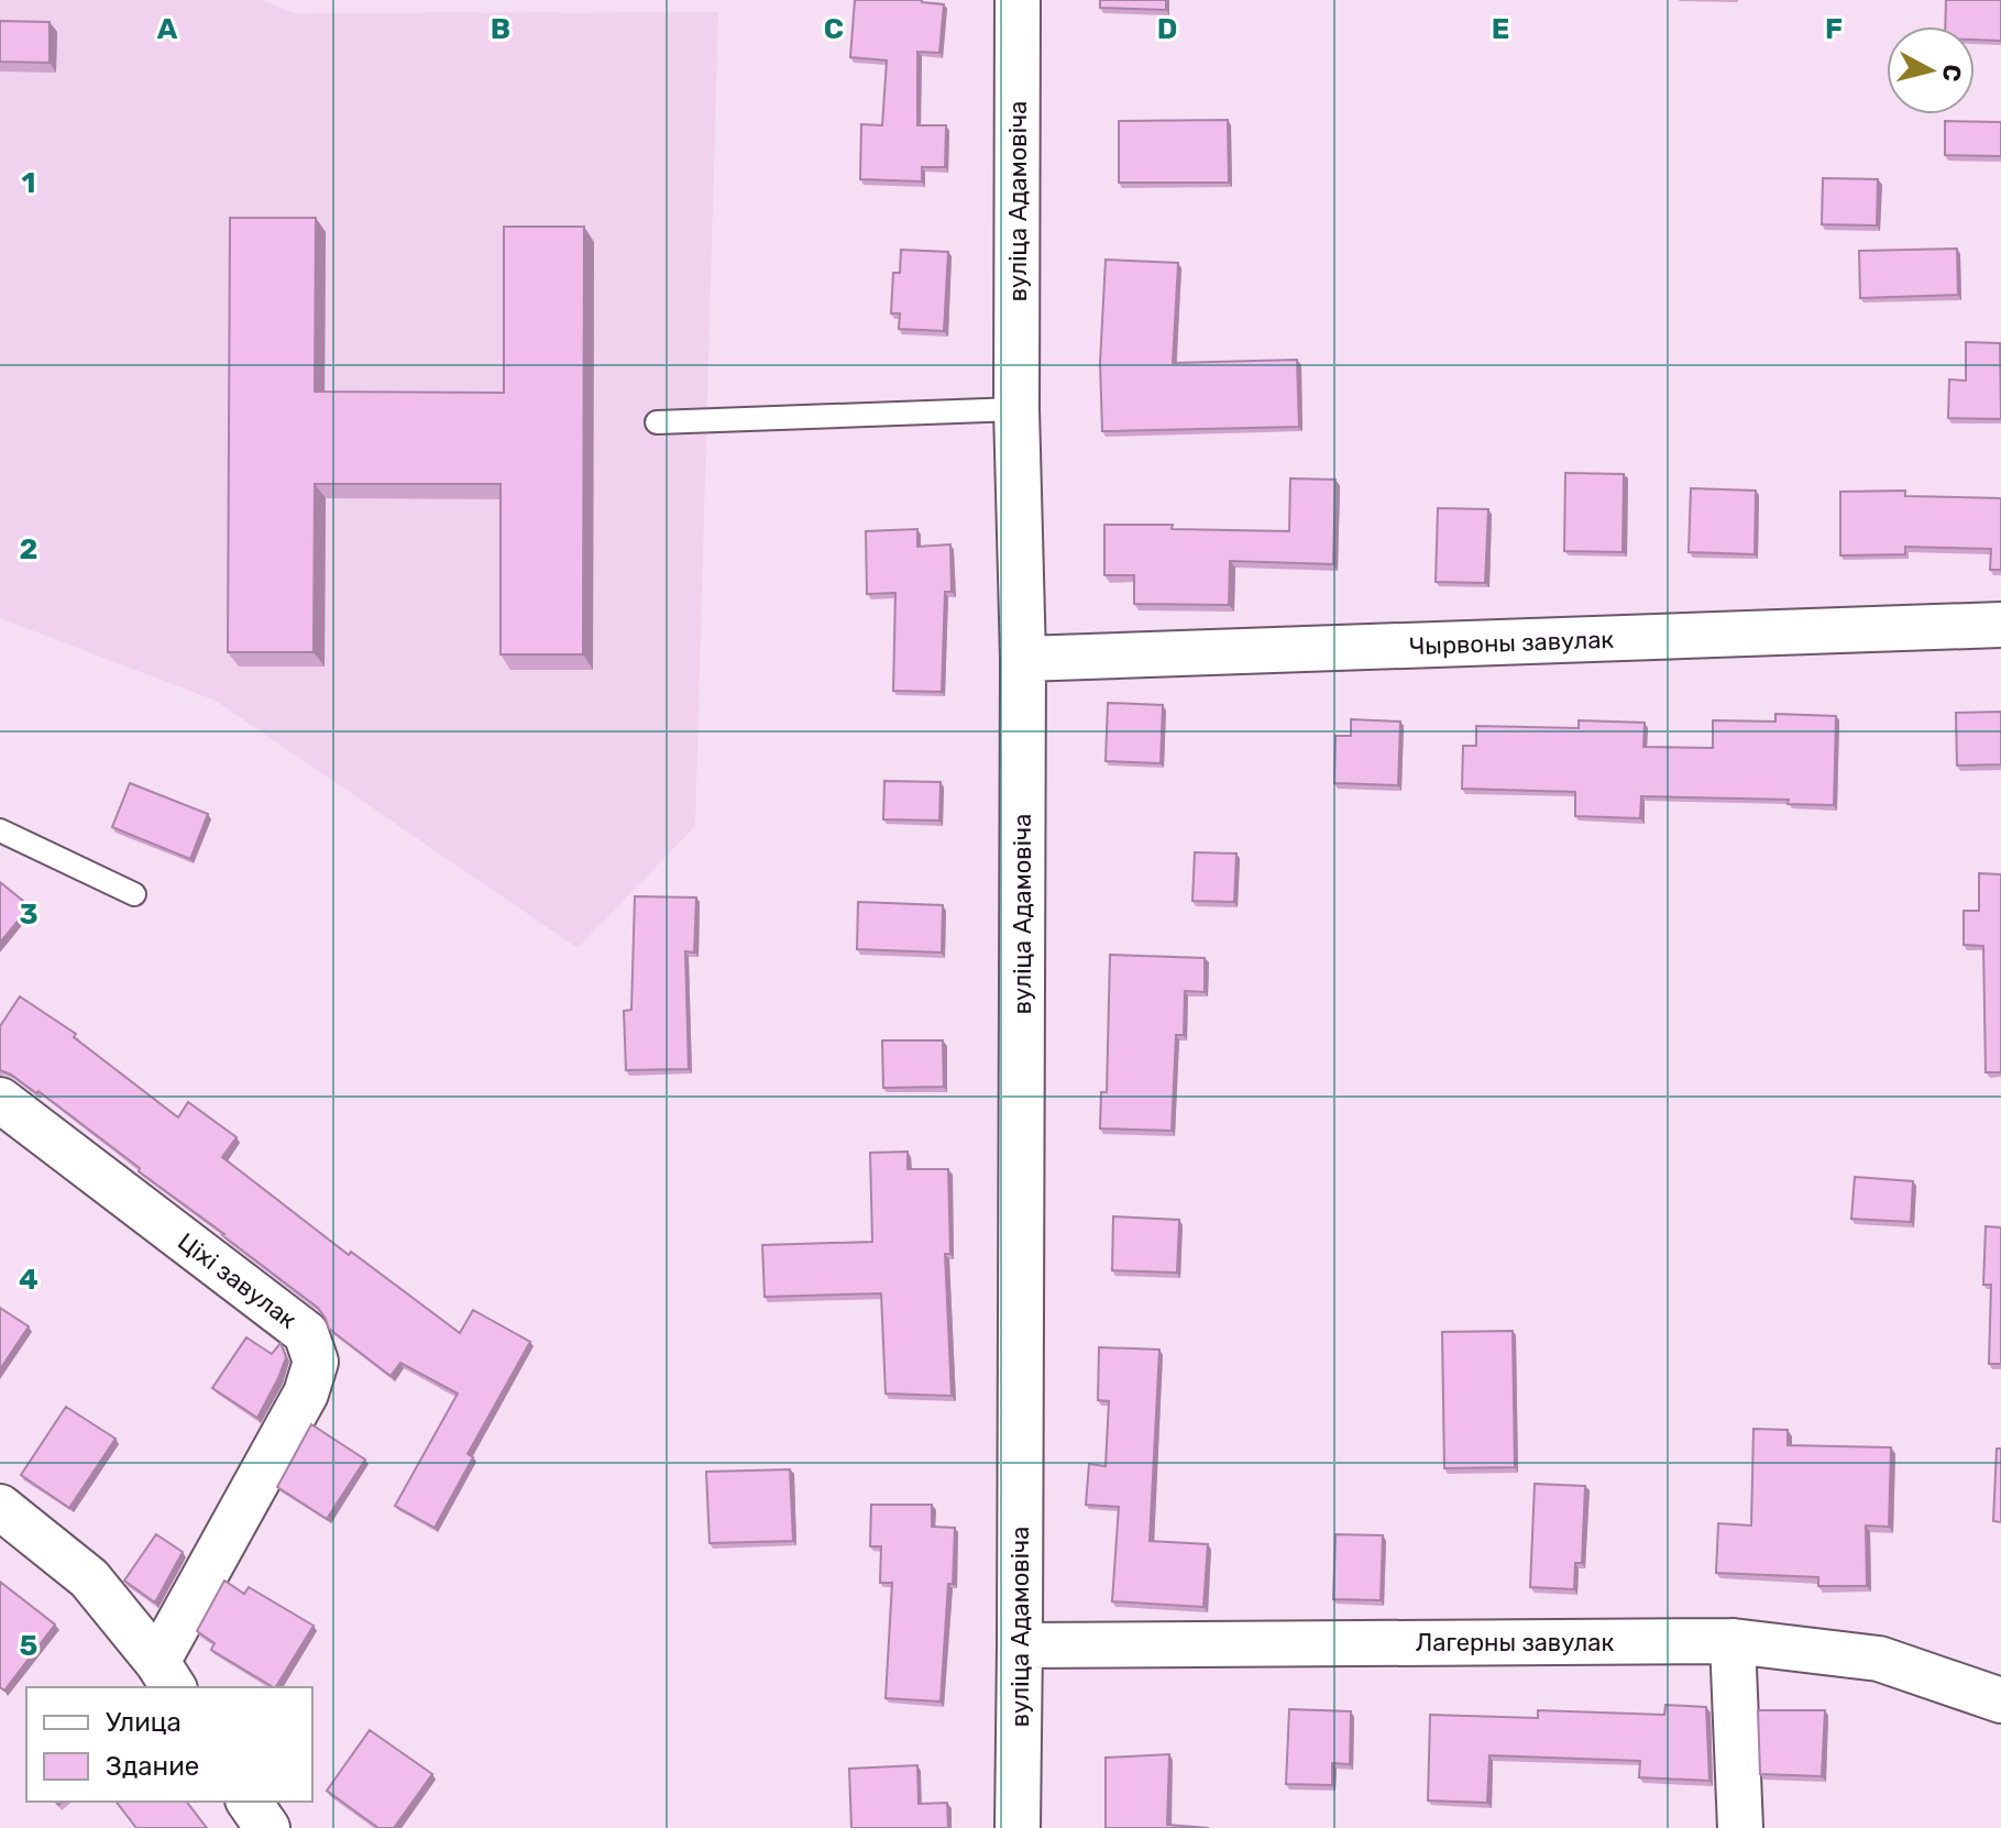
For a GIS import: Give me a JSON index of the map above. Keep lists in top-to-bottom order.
{
  "streets": {
    "street": [
      "вуліца Адамовіча",
      "Чырвоны завулак",
      "Ціхі завулак",
      "Лагерны завулак"
    ]
  },
  "crossings": [
    ["вуліца Адамовіча", "Чырвоны завулак"],
    ["вуліца Адамовіча", "Лагерны завулак"]
  ],
  "legend": ["Улица", "Здание"],
  "north": "right",
  "grid": {
    "columns": [
      "A",
      "B",
      "C",
      "D",
      "E",
      "F"
    ],
    "rows": [
      "1",
      "2",
      "3",
      "4",
      "5"
    ]
  }
}
